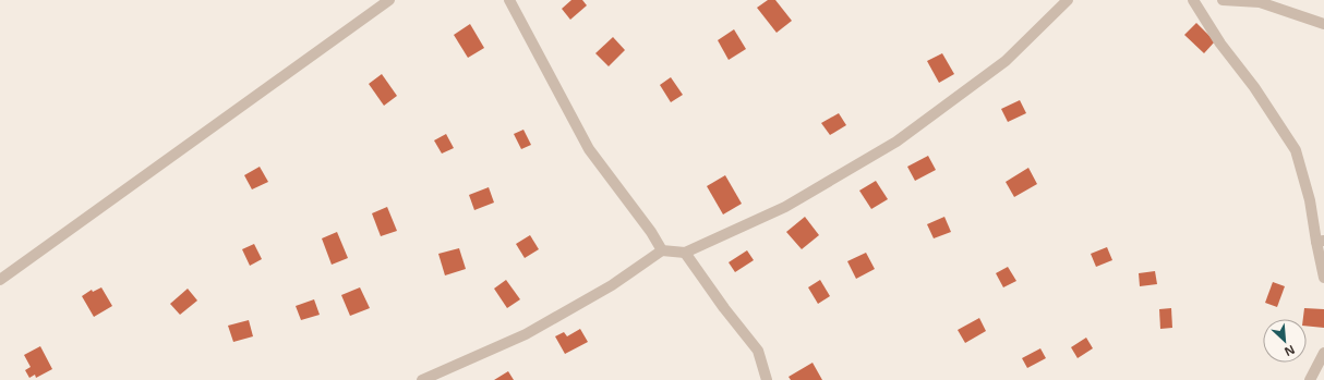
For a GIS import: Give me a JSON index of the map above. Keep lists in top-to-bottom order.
{
  "north": "bottom right"
}
